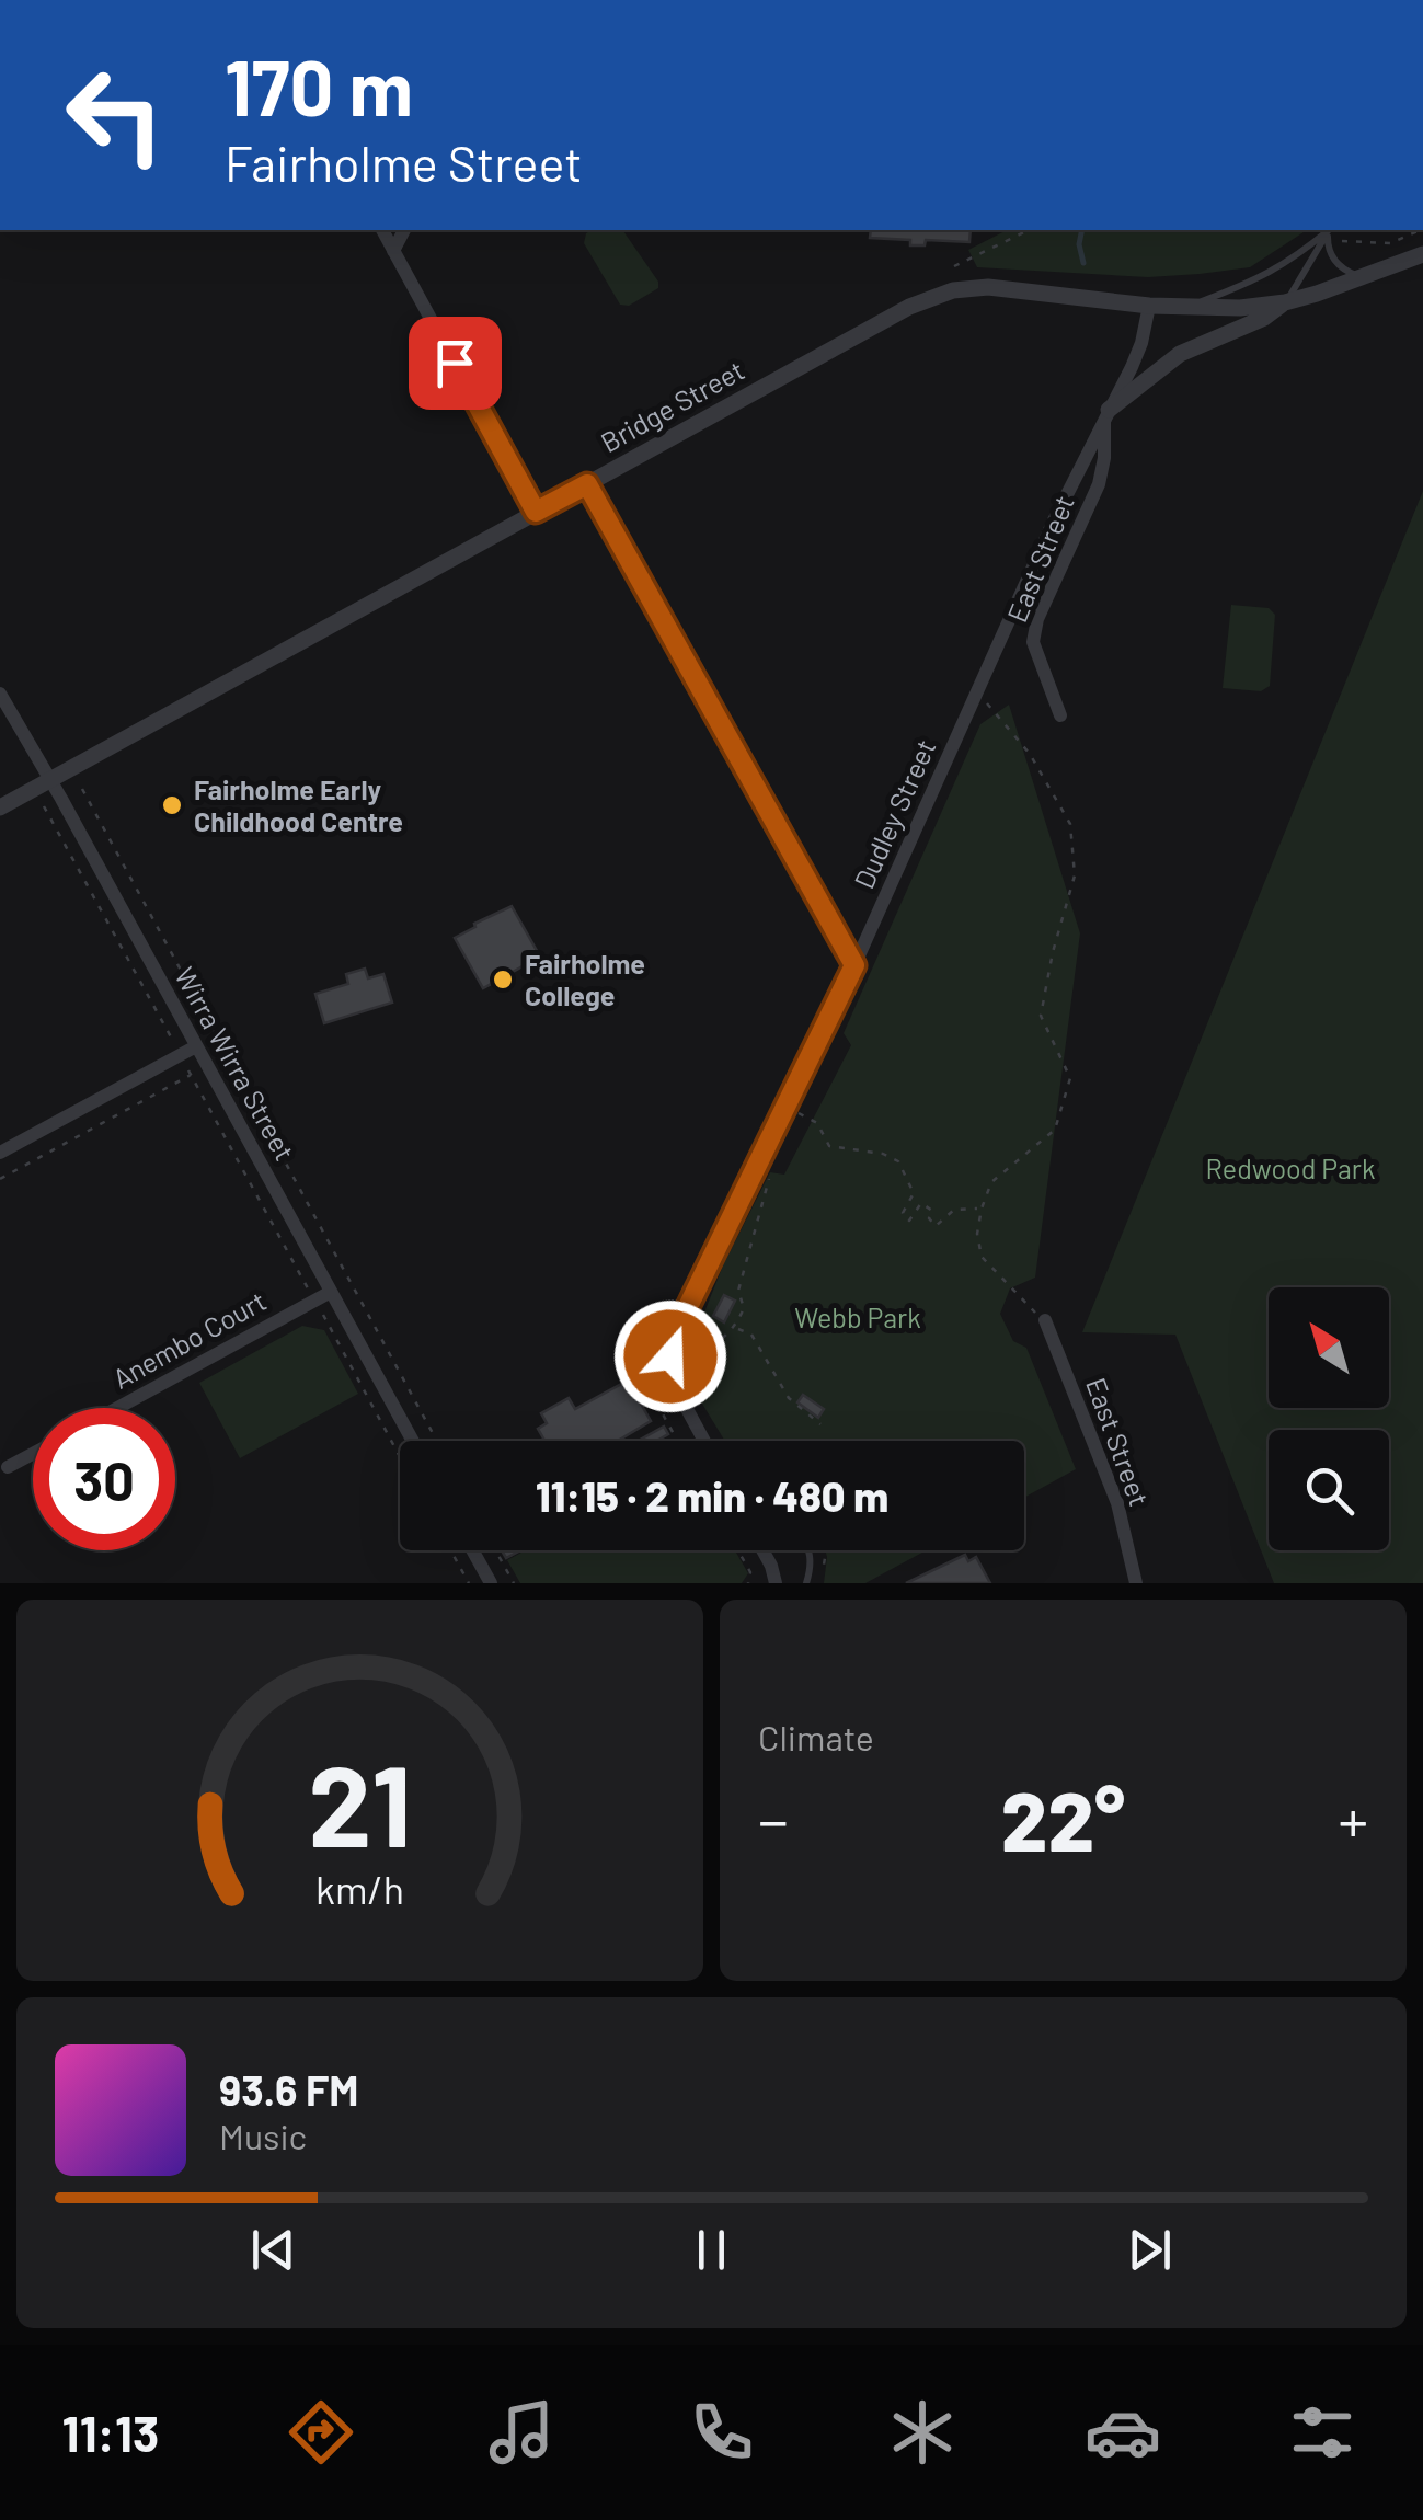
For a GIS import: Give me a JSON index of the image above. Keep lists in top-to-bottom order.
{
  "streets": {
    "street": [
      "Bridge Street",
      "East Street",
      "Dudley Street",
      "Wirra Wirra Street",
      "Anembo Court"
    ]
  },
  "crossings": [
    ["Bridge Street", "Dudley Street"],
    ["Bridge Street", "Wirra Wirra Street"],
    ["East Street", "Dudley Street"],
    ["Wirra Wirra Street", "Anembo Court"]
  ],
  "parks": ["Redwood Park", "Webb Park"],
  "places": ["Fairholme Early Childhood Centre", "Fairholme College"],
  "north": "top left",
  "page": {
    "turn": ["170 m", "Fairholme Street"],
    "limit": "30",
    "trip": "11:15 · 2 min · 480 m",
    "tile": "Climate",
    "heat": ["−", "22°", "+"],
    "song": ["93.6 FM", "Music"],
    "tabs": "11:13",
    "gauge": ["21", "km/h"]
  }
}
